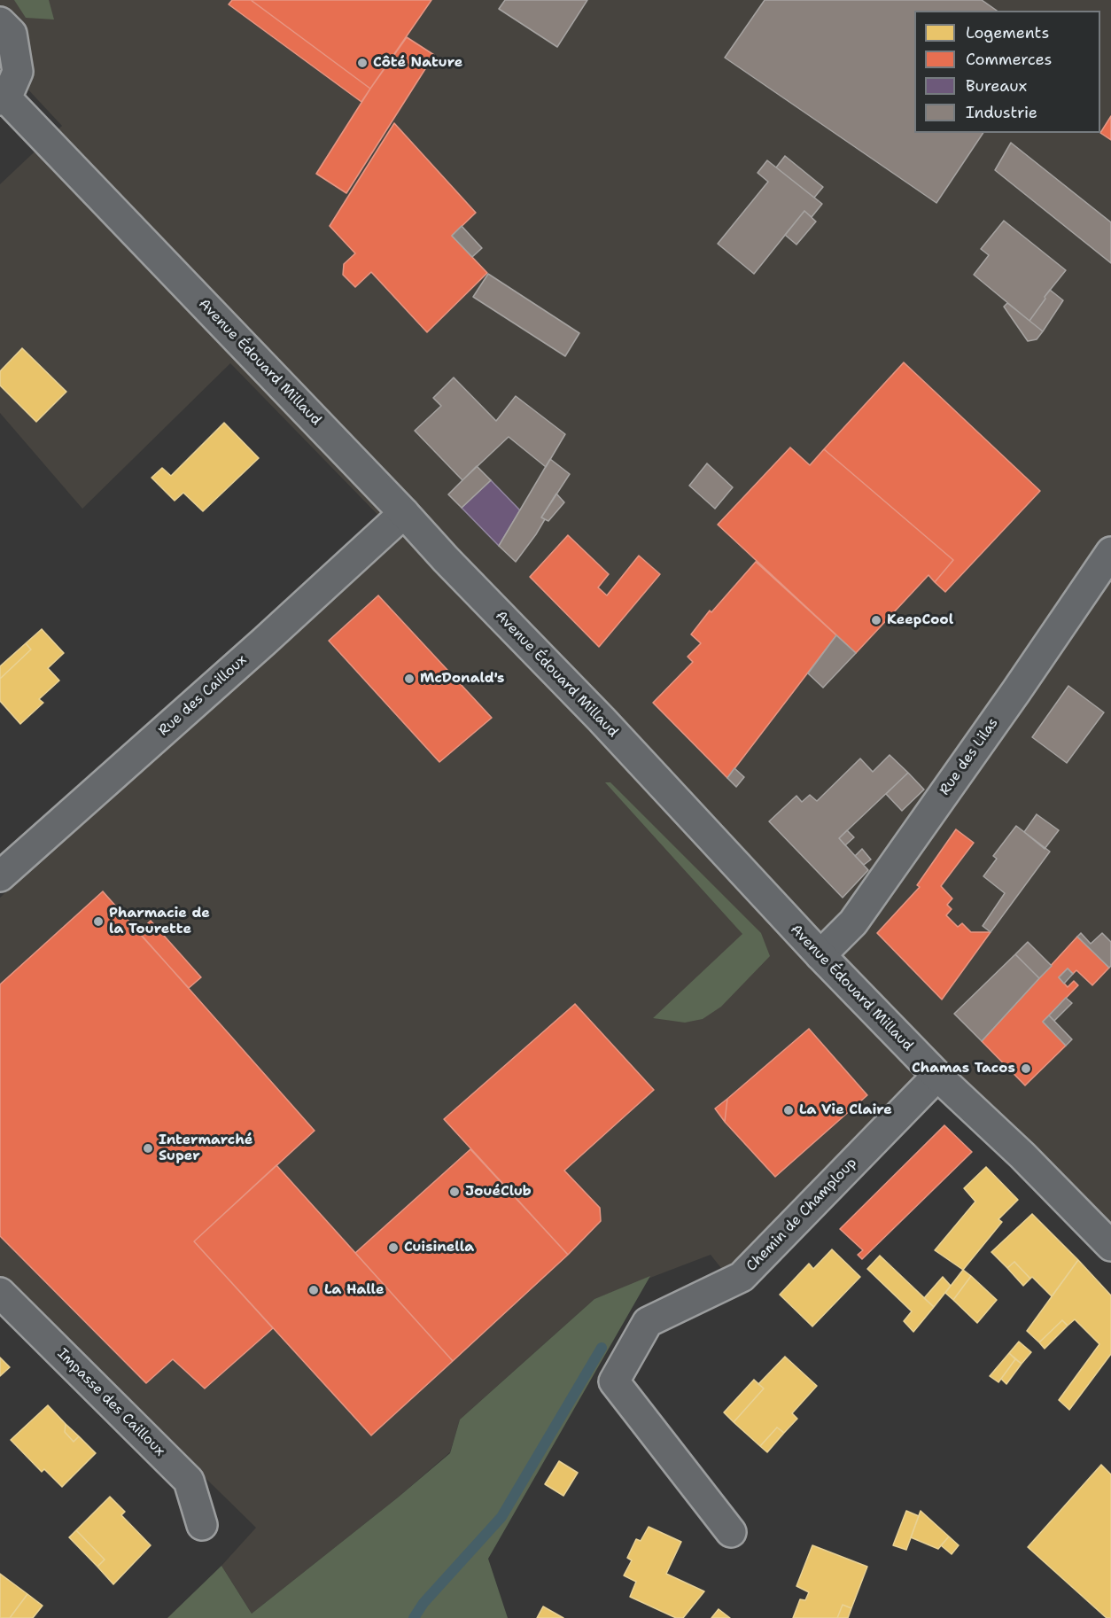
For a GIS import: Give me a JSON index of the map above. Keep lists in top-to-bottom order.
{
  "streets": {
    "street": [
      "Avenue Édouard Millaud",
      "Rue des Cailloux",
      "Rue des Lilas",
      "Chemin de Champloup",
      "Impasse des Cailloux"
    ]
  },
  "crossings": [
    ["Avenue Édouard Millaud", "Rue des Cailloux"],
    ["Avenue Édouard Millaud", "Rue des Lilas"],
    ["Avenue Édouard Millaud", "Chemin de Champloup"]
  ],
  "places": [
    "Côté Nature",
    "KeepCool",
    "McDonald's",
    "Pharmacie de la Tourette",
    "Chamas Tacos",
    "La Vie Claire",
    "Intermarché Super",
    "JouéClub",
    "Cuisinella",
    "La Halle"
  ],
  "legend": [
    "Logements",
    "Commerces",
    "Bureaux",
    "Industrie"
  ]
}
